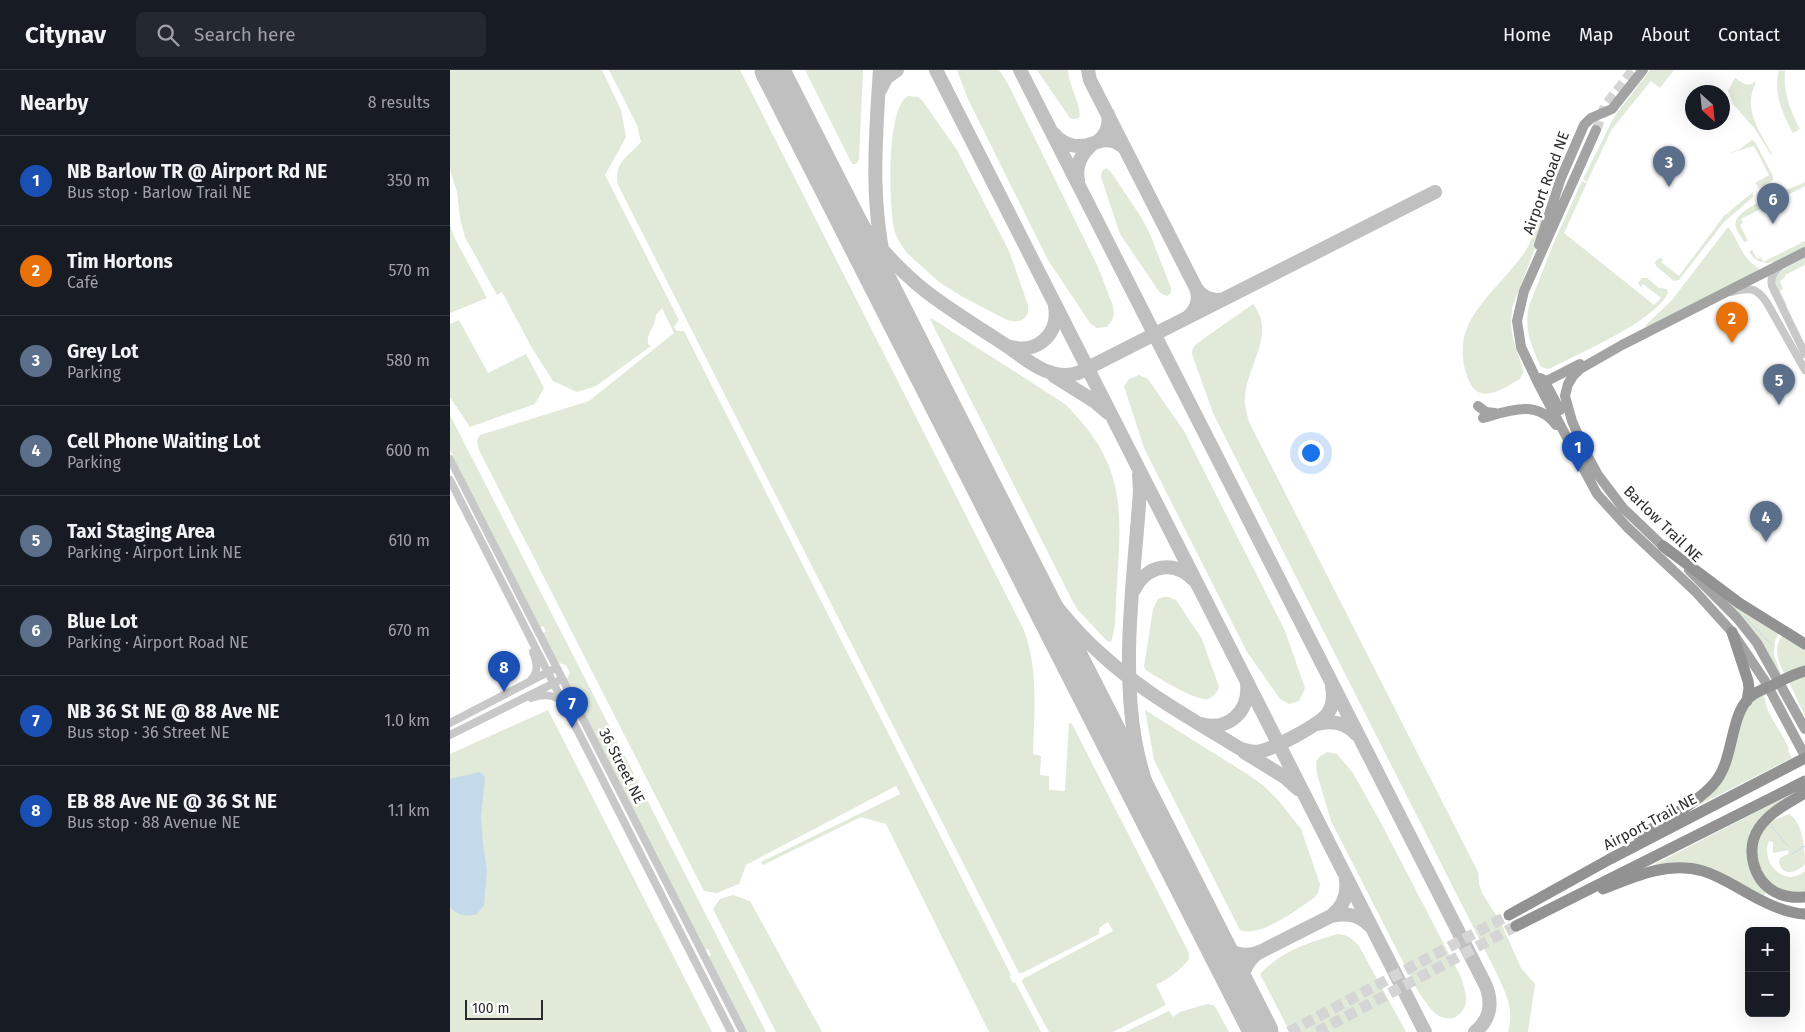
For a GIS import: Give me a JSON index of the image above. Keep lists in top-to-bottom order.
{
  "streets": {
    "highway": ["Airport Trail NE"],
    "main road": ["Airport Road NE", "Barlow Trail NE"],
    "street": ["36 Street NE"]
  },
  "crossings": [
    ["Airport Road NE", "Barlow Trail NE"],
    ["Barlow Trail NE", "Airport Trail NE"]
  ],
  "scale_bar": "100 m",
  "north": "bottom right",
  "page": {
    "header": "Citynav",
    "search": "Search here",
    "nav": [
      "Home",
      "Map",
      "About",
      "Contact"
    ],
    "heading": ["Nearby", "8 results"],
    "list": [
      {
        "mark": "1",
        "name": "NB Barlow TR @ Airport Rd NE",
        "note": "Bus stop · Barlow Trail NE",
        "value": "350 m"
      },
      {
        "mark": "2",
        "name": "Tim Hortons",
        "note": "Café",
        "value": "570 m"
      },
      {
        "mark": "3",
        "name": "Grey Lot",
        "note": "Parking",
        "value": "580 m"
      },
      {
        "mark": "4",
        "name": "Cell Phone Waiting Lot",
        "note": "Parking",
        "value": "600 m"
      },
      {
        "mark": "5",
        "name": "Taxi Staging Area",
        "note": "Parking · Airport Link NE",
        "value": "610 m"
      },
      {
        "mark": "6",
        "name": "Blue Lot",
        "note": "Parking · Airport Road NE",
        "value": "670 m"
      },
      {
        "mark": "7",
        "name": "NB 36 St NE @ 88 Ave NE",
        "note": "Bus stop · 36 Street NE",
        "value": "1.0 km"
      },
      {
        "mark": "8",
        "name": "EB 88 Ave NE @ 36 St NE",
        "note": "Bus stop · 88 Avenue NE",
        "value": "1.1 km"
      }
    ],
    "pins": [
      "3",
      "6",
      "2",
      "5",
      "1",
      "4",
      "8",
      "7"
    ],
    "map_buttons": ["+", "−"],
    "scale": "100 m"
  }
}
